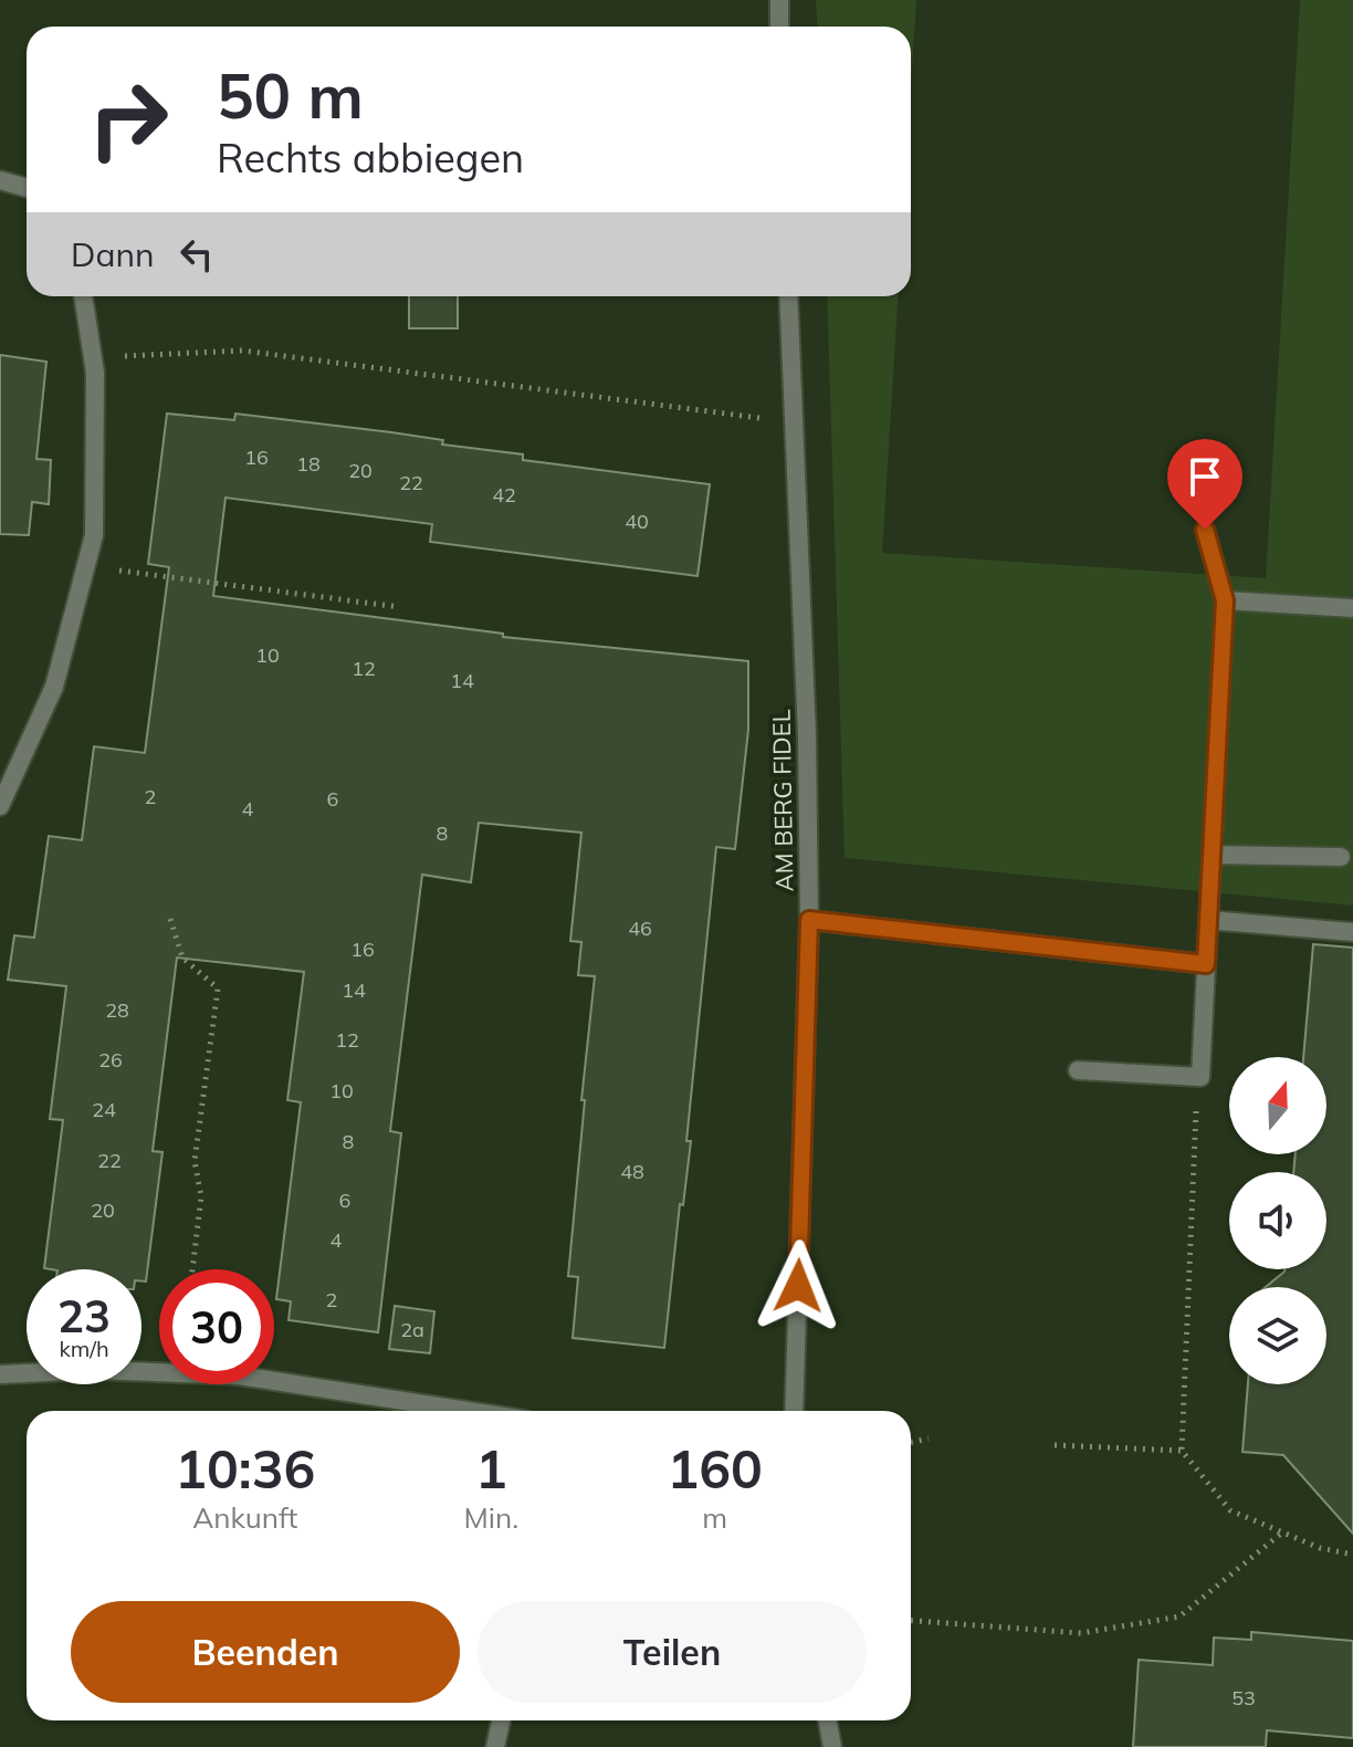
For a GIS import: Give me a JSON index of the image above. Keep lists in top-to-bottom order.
{
  "streets": {
    "street": ["AM BERG FIDEL"]
  },
  "house_numbers": [
    "16",
    "18",
    "20",
    "22",
    "42",
    "40",
    "10",
    "12",
    "14",
    "2",
    "6",
    "4",
    "8",
    "46",
    "16",
    "14",
    "28",
    "12",
    "26",
    "10",
    "24",
    "8",
    "22",
    "48",
    "6",
    "20",
    "4",
    "2",
    "2a",
    "53"
  ],
  "north": "top",
  "page": {
    "turn": ["50 m", "Rechts abbiegen"],
    "then": "Dann",
    "speed": "23 km/h",
    "limit": "30",
    "eta": [
      "10:36",
      "Ankunft",
      "1",
      "Min.",
      "160",
      "m"
    ],
    "buttons": ["Beenden", "Teilen"]
  }
}
